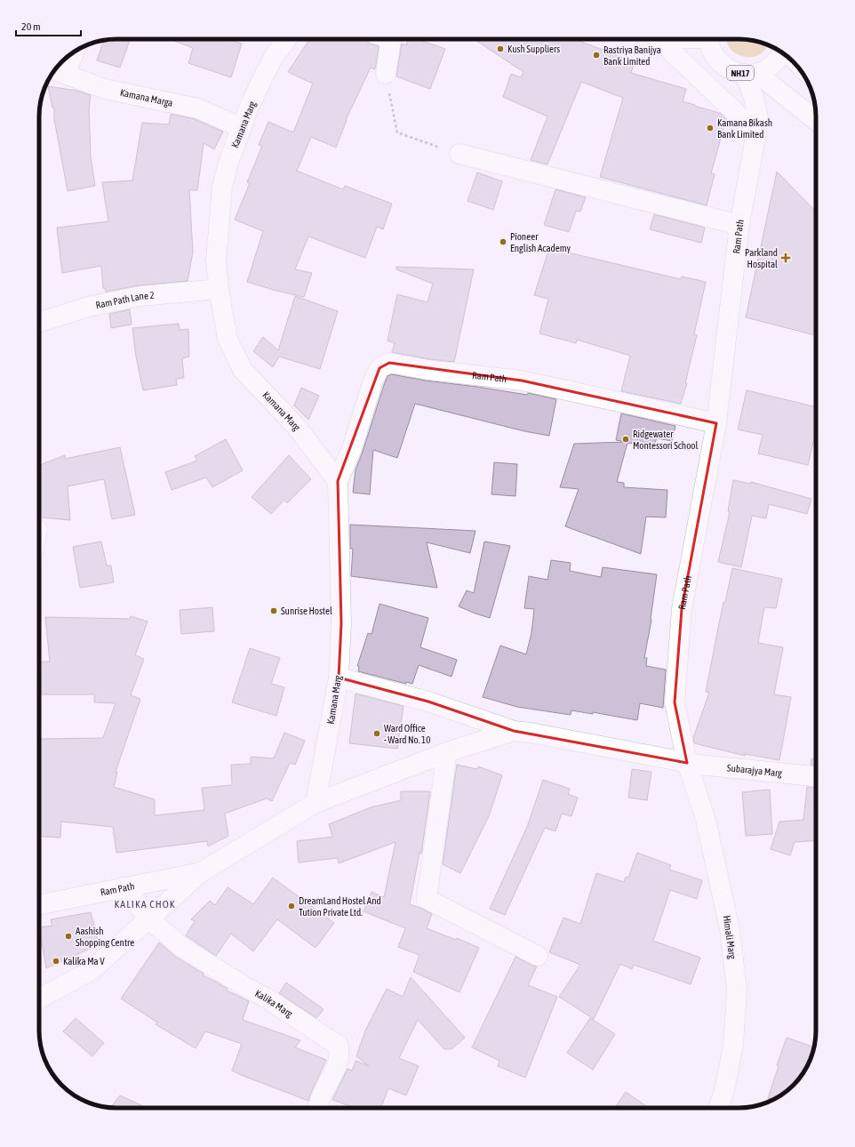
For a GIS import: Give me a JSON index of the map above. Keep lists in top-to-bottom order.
{
  "streets": {
    "main road": [
      "NH17",
      "Kamana Marga",
      "Kamana Marg",
      "Ram Path",
      "Ram Path Lane 2",
      "Subarajya Marg",
      "Himali Marg",
      "Kalika Marg"
    ]
  },
  "crossings": [
    ["NH17", "Ram Path"],
    ["Kamana Marga", "Kamana Marg"],
    ["Kamana Marg", "Ram Path"],
    ["Kamana Marg", "Ram Path Lane 2"],
    ["Ram Path", "Subarajya Marg"],
    ["Ram Path", "Himali Marg"],
    ["Subarajya Marg", "Himali Marg"]
  ],
  "districts": ["KALIKA CHOK"],
  "places": {
    "other": [
      "Kush Suppliers",
      "Rastriya Banijya Bank Limited",
      "Kamana Bikash Bank Limited",
      "Pioneer English Academy",
      "Ridgewater Montessori School",
      "Sunrise Hostel",
      "Ward Office - Ward No. 10",
      "DreamLand Hostel And Tution Private Ltd.",
      "Aashish Shopping Centre",
      "Kalika Ma V"
    ],
    "health": ["Parkland Hospital"]
  },
  "scale_bar": "20 m"
}
